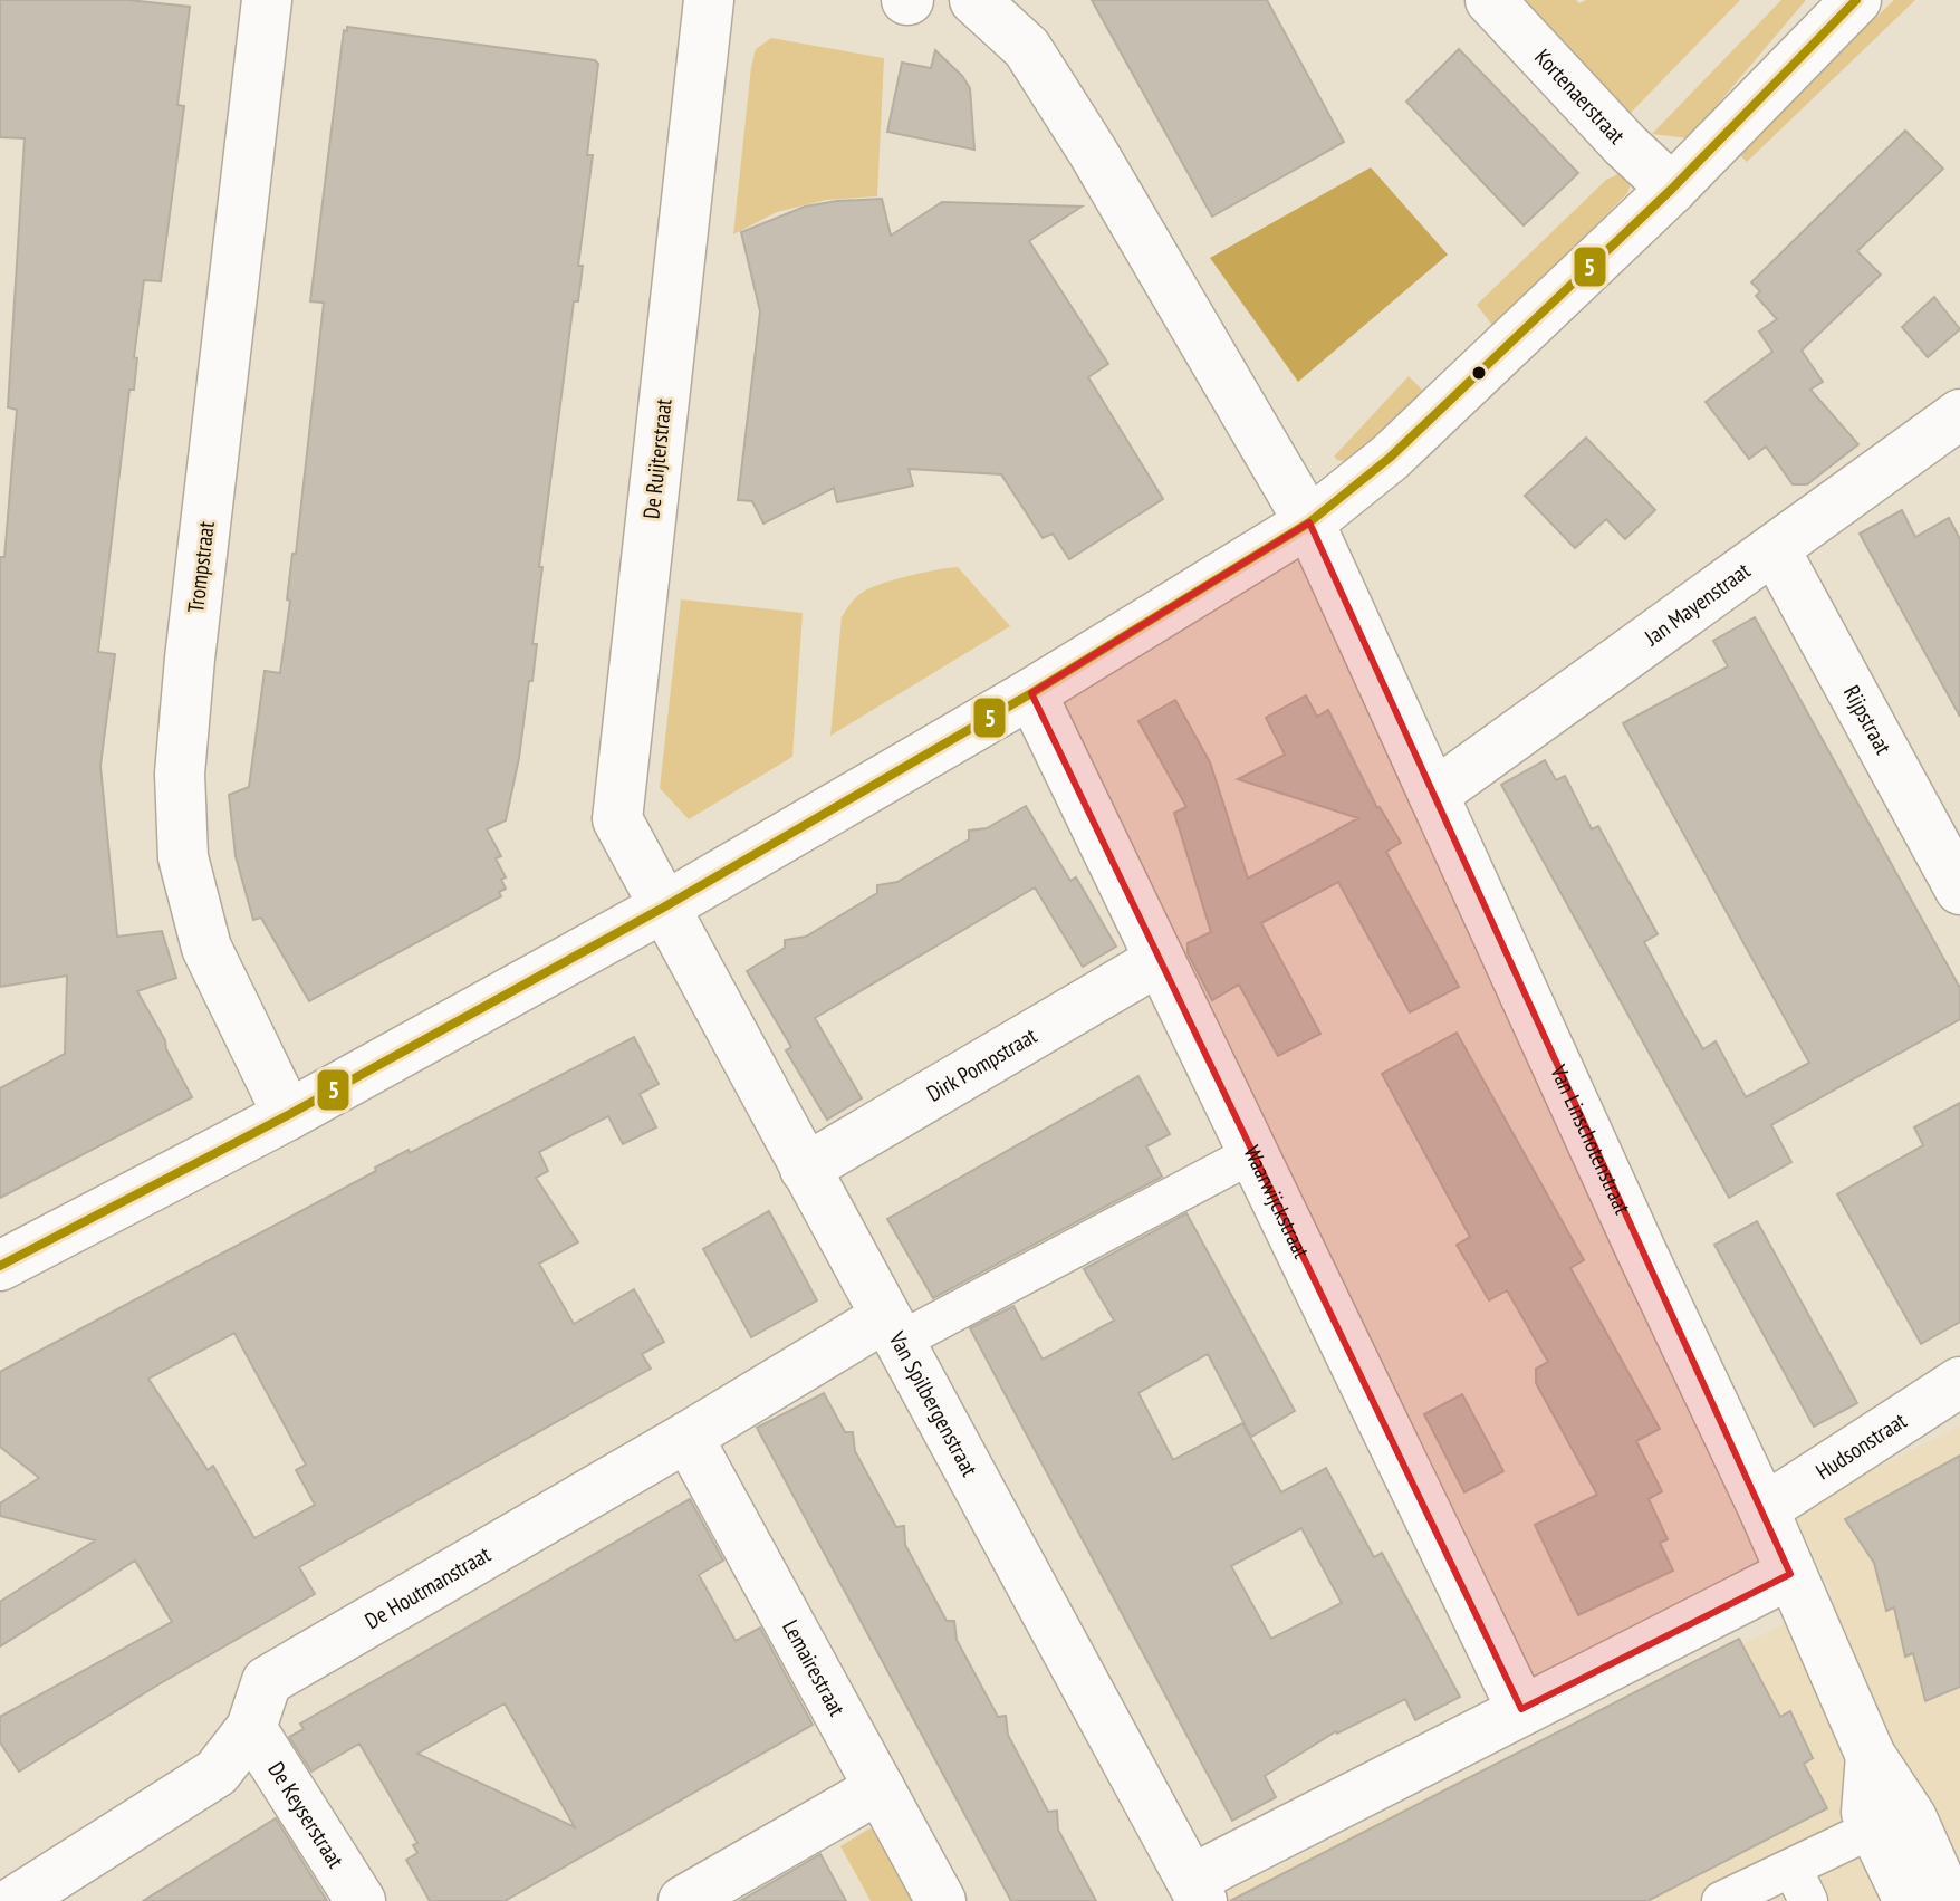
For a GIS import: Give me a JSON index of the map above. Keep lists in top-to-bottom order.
{
  "streets": {
    "street": [
      "Kortenaerstraat",
      "De Ruijterstraat",
      "Trompstraat",
      "Jan Mayenstraat",
      "Rijpstraat",
      "Dirk Pompstraat",
      "Van Linschotenstraat",
      "Waarwijckstraat",
      "Van Spilbergenstraat",
      "Hudsonstraat",
      "De Houtmanstraat",
      "Lemairestraat",
      "De Keyserstraat"
    ]
  },
  "crossings": [
    ["De Ruijterstraat", "Van Spilbergenstraat"],
    ["Jan Mayenstraat", "Rijpstraat"],
    ["Jan Mayenstraat", "Van Linschotenstraat"],
    ["Dirk Pompstraat", "Waarwijckstraat"],
    ["Dirk Pompstraat", "Van Spilbergenstraat"],
    ["Van Linschotenstraat", "Hudsonstraat"],
    ["Van Spilbergenstraat", "De Houtmanstraat"],
    ["De Houtmanstraat", "Lemairestraat"],
    ["De Houtmanstraat", "De Keyserstraat"]
  ],
  "lines": ["transit line 5"]
}
